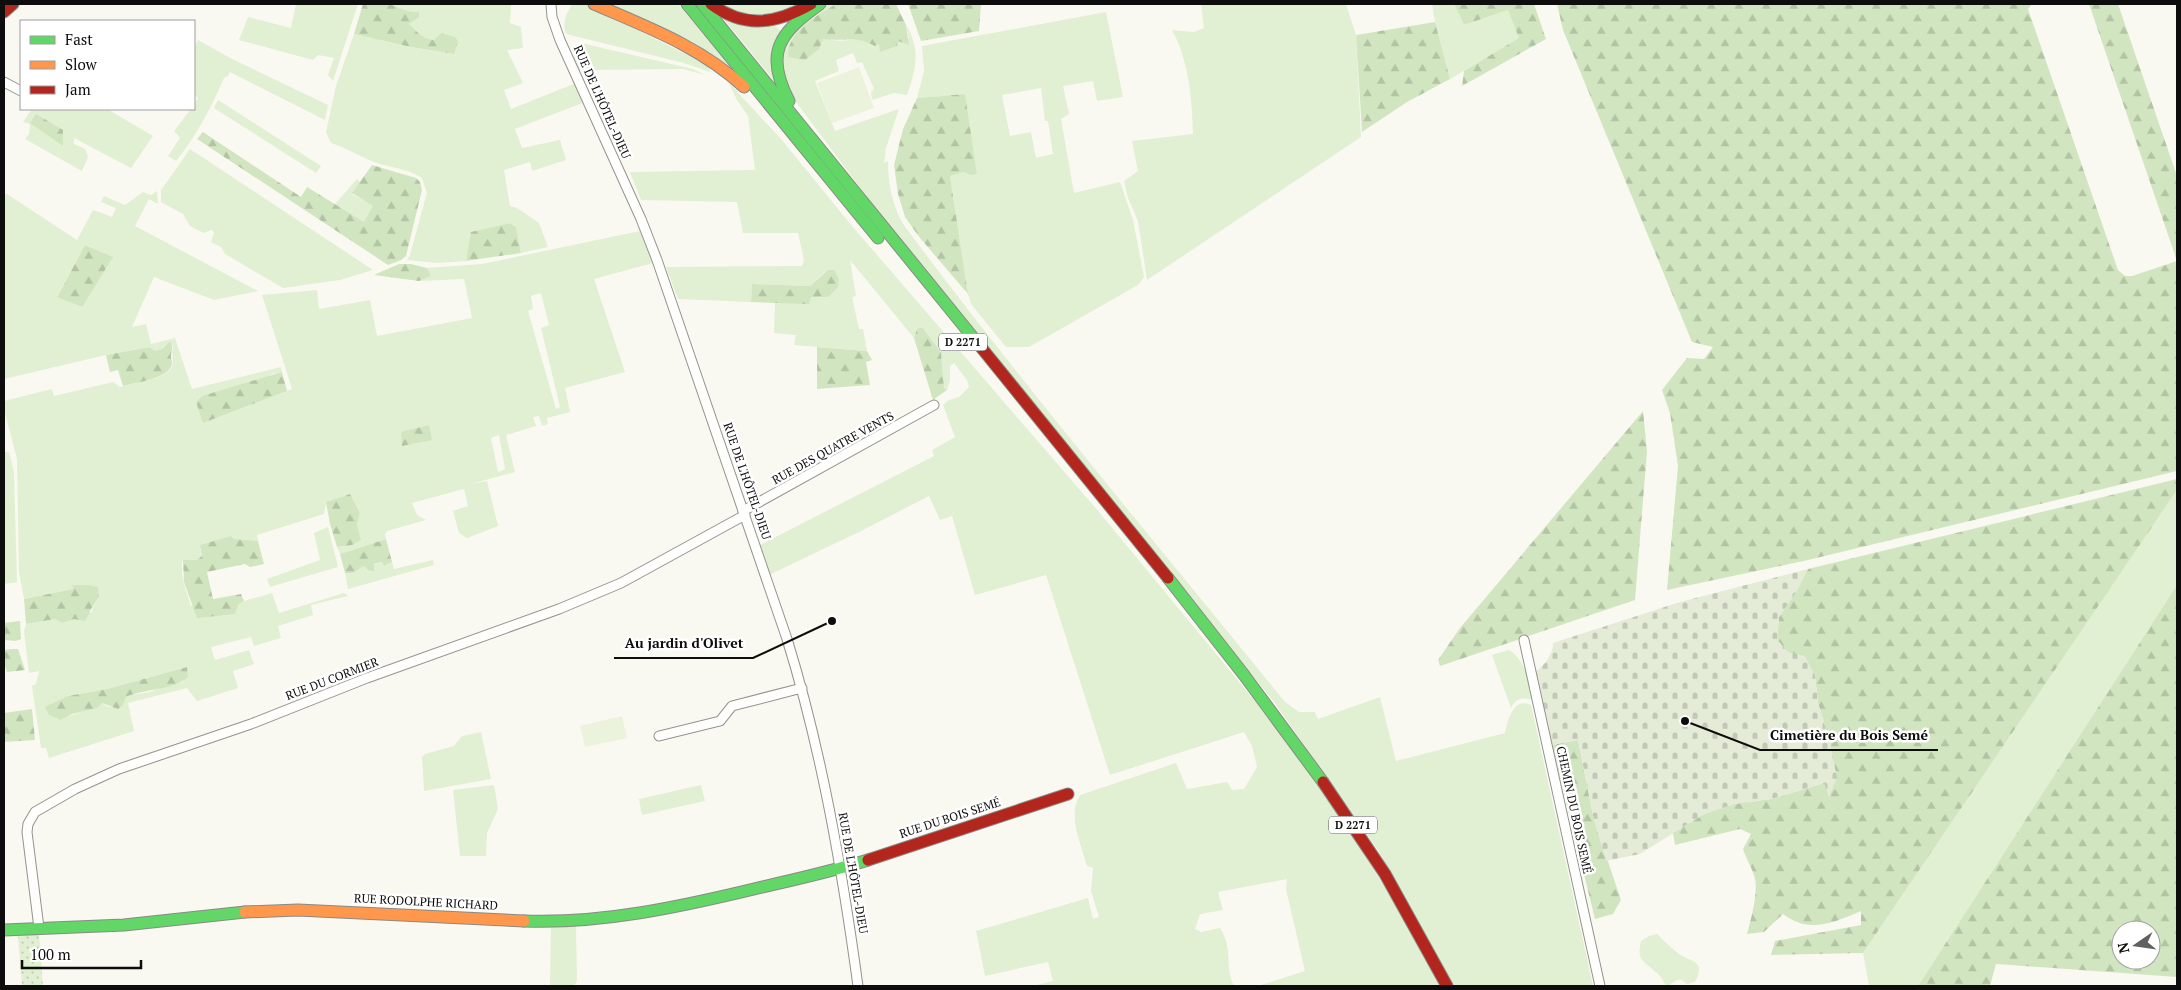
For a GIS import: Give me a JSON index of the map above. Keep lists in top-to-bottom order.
{
  "streets": {
    "main road": ["D 2271", "RUE DU BOIS SEMÉ", "RUE RODOLPHE RICHARD"],
    "street": [
      "RUE DE L'HÔTEL-DIEU",
      "RUE DES QUATRE VENTS",
      "RUE DU CORMIER",
      "CHEMIN DU BOIS SEMÉ"
    ]
  },
  "crossings": [
    ["RUE DE L'HÔTEL-DIEU", "RUE DES QUATRE VENTS"],
    ["RUE DE L'HÔTEL-DIEU", "RUE DU CORMIER"],
    ["RUE DE L'HÔTEL-DIEU", "RUE DU BOIS SEMÉ"],
    ["RUE DE L'HÔTEL-DIEU", "RUE RODOLPHE RICHARD"],
    ["RUE DES QUATRE VENTS", "RUE DU CORMIER"],
    ["RUE DU CORMIER", "RUE RODOLPHE RICHARD"],
    ["RUE DU BOIS SEMÉ", "RUE RODOLPHE RICHARD"]
  ],
  "places": ["Au jardin d'Olivet", "Cimetière du Bois Semé"],
  "legend": ["Fast", "Slow", "Jam"],
  "scale_bar": "100 m",
  "north": "left"
}
